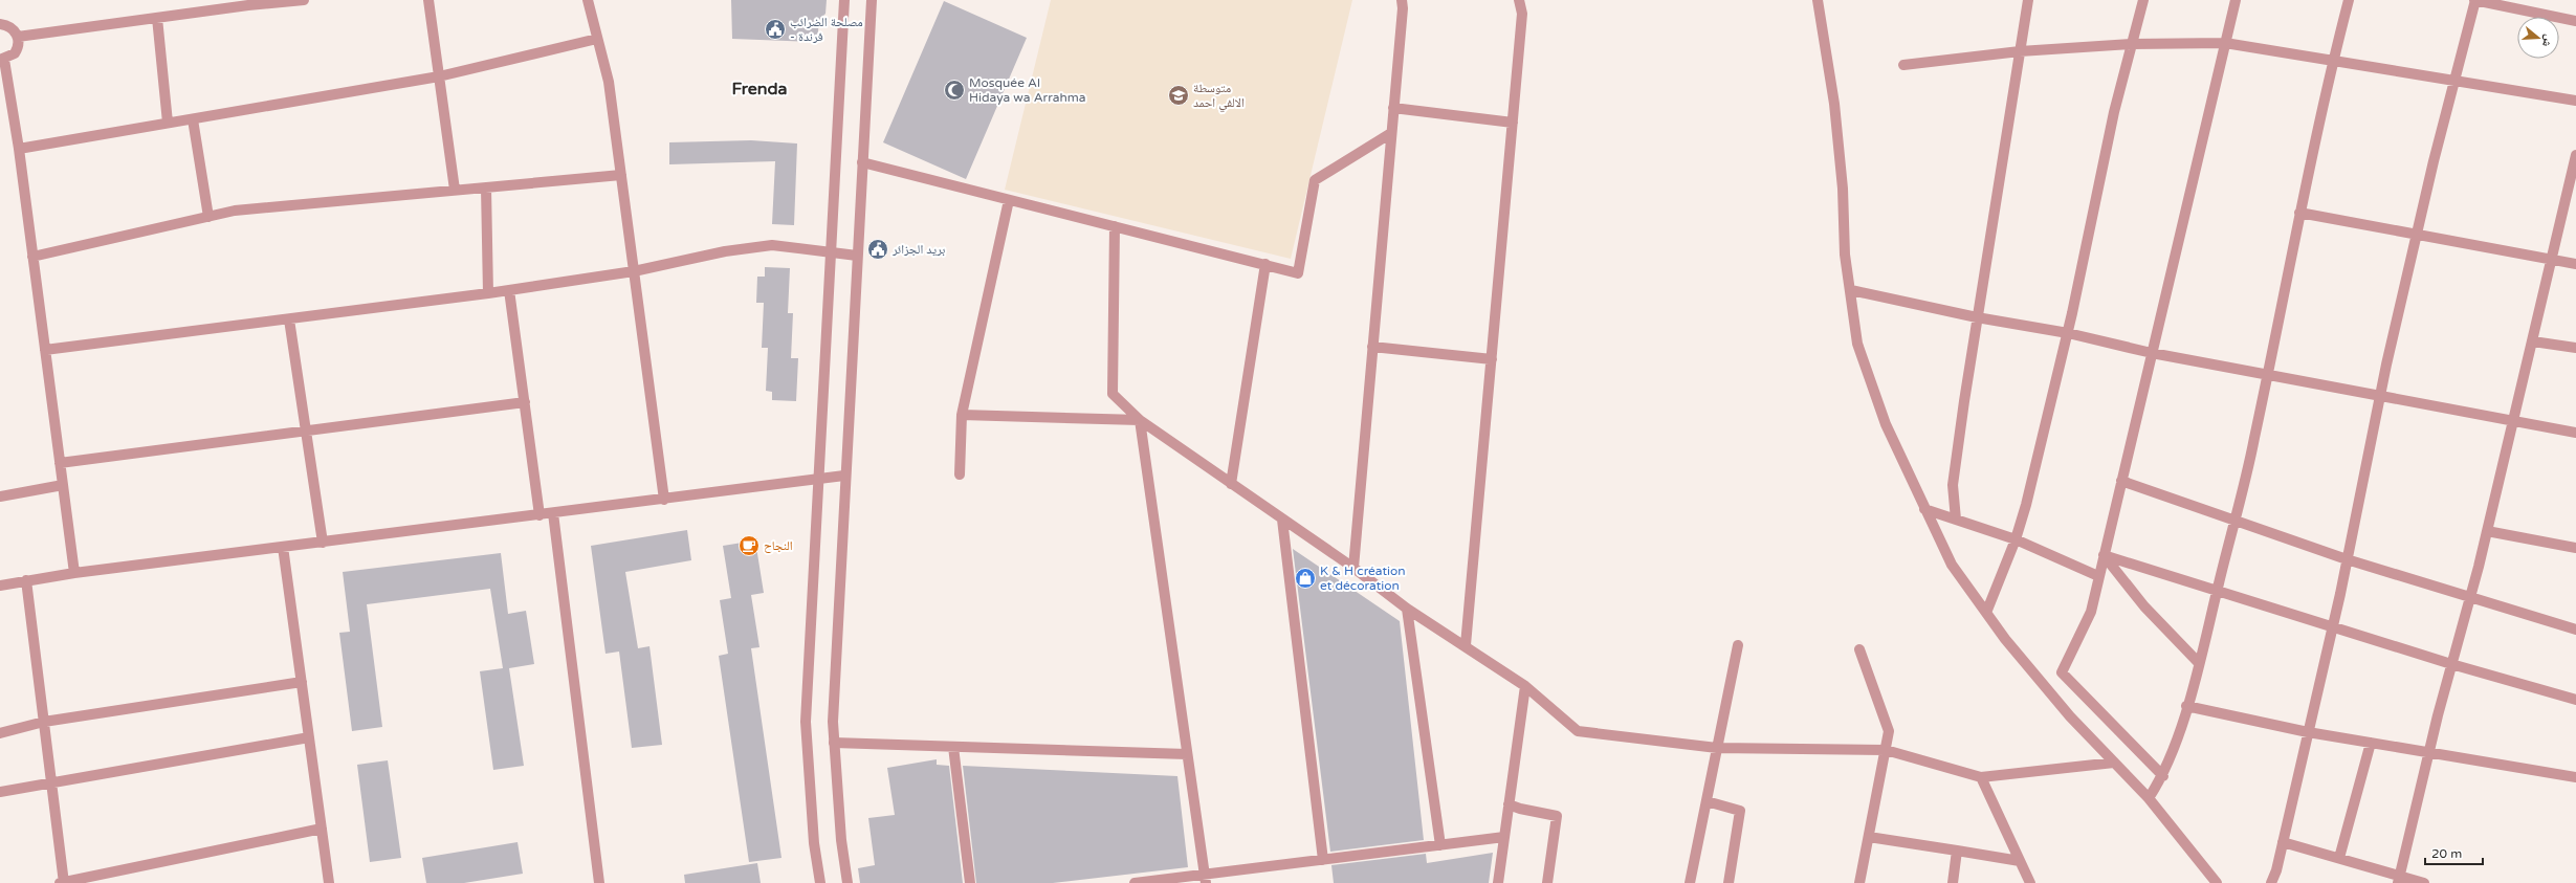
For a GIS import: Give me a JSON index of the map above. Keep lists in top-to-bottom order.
{
  "districts": ["Frenda"],
  "places": {
    "public building": ["مصلحة الضرائب - فرندة", "بريد الجزائر"],
    "mosque": ["Mosquée Al Hidaya wa Arrahma"],
    "school or university": ["متوسطة الالفي احمد"],
    "cafe": ["النجاح"],
    "shop": ["K & H création et décoration"]
  },
  "scale_bar": "20 m",
  "north": "right"
}
